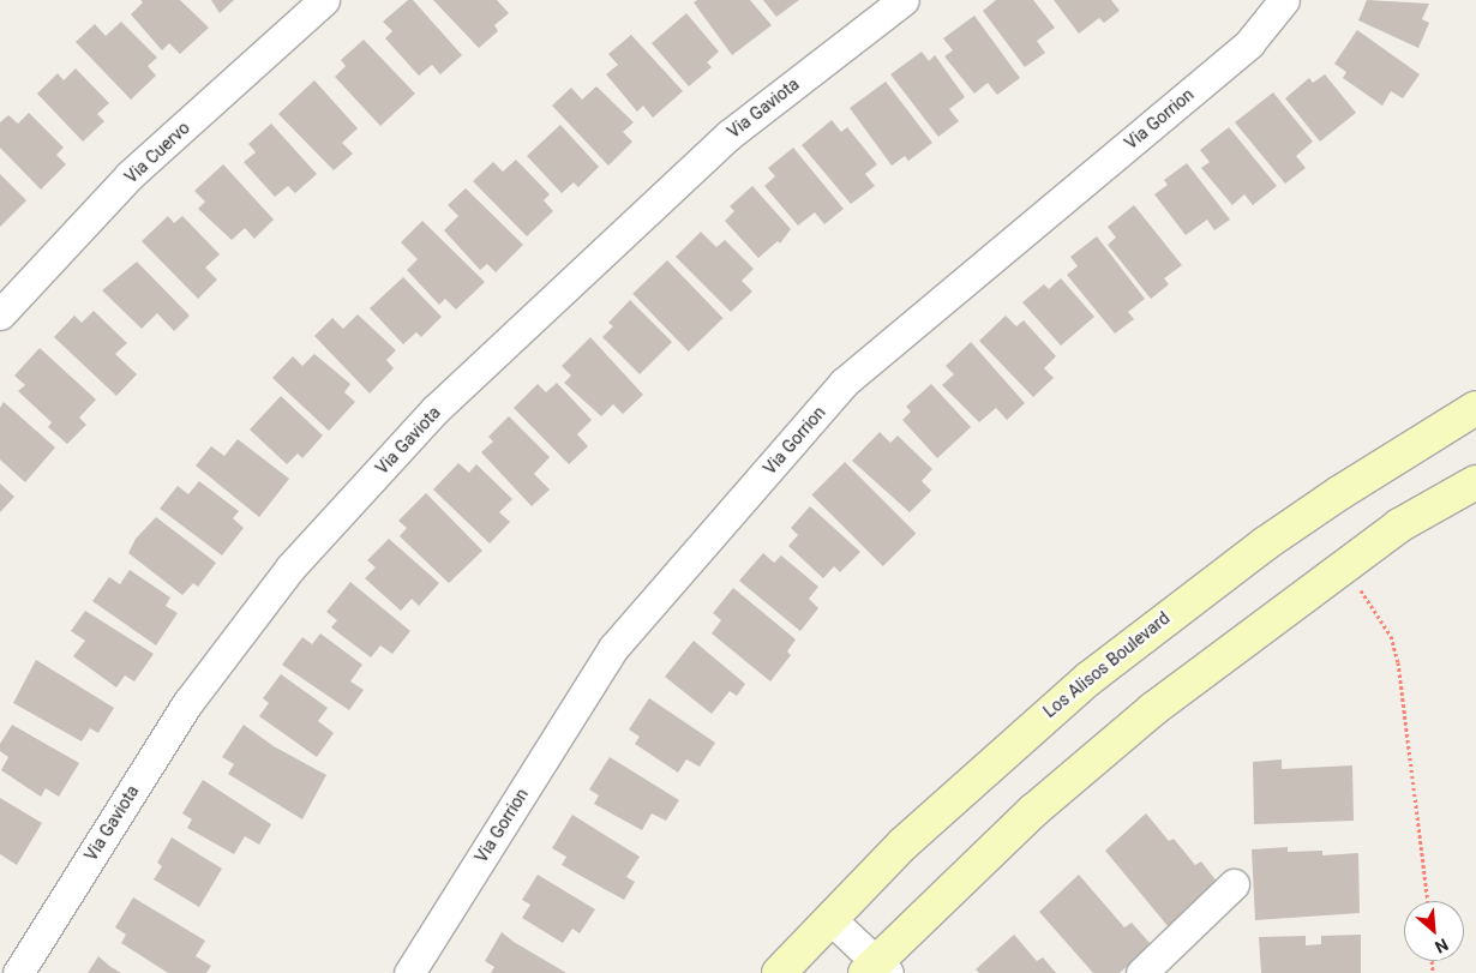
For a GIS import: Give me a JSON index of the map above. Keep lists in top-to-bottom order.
{
  "streets": {
    "main road": ["Los Alisos Boulevard"],
    "street": ["Via Gaviota", "Via Gorrion", "Via Cuervo"]
  },
  "north": "bottom right"
}
